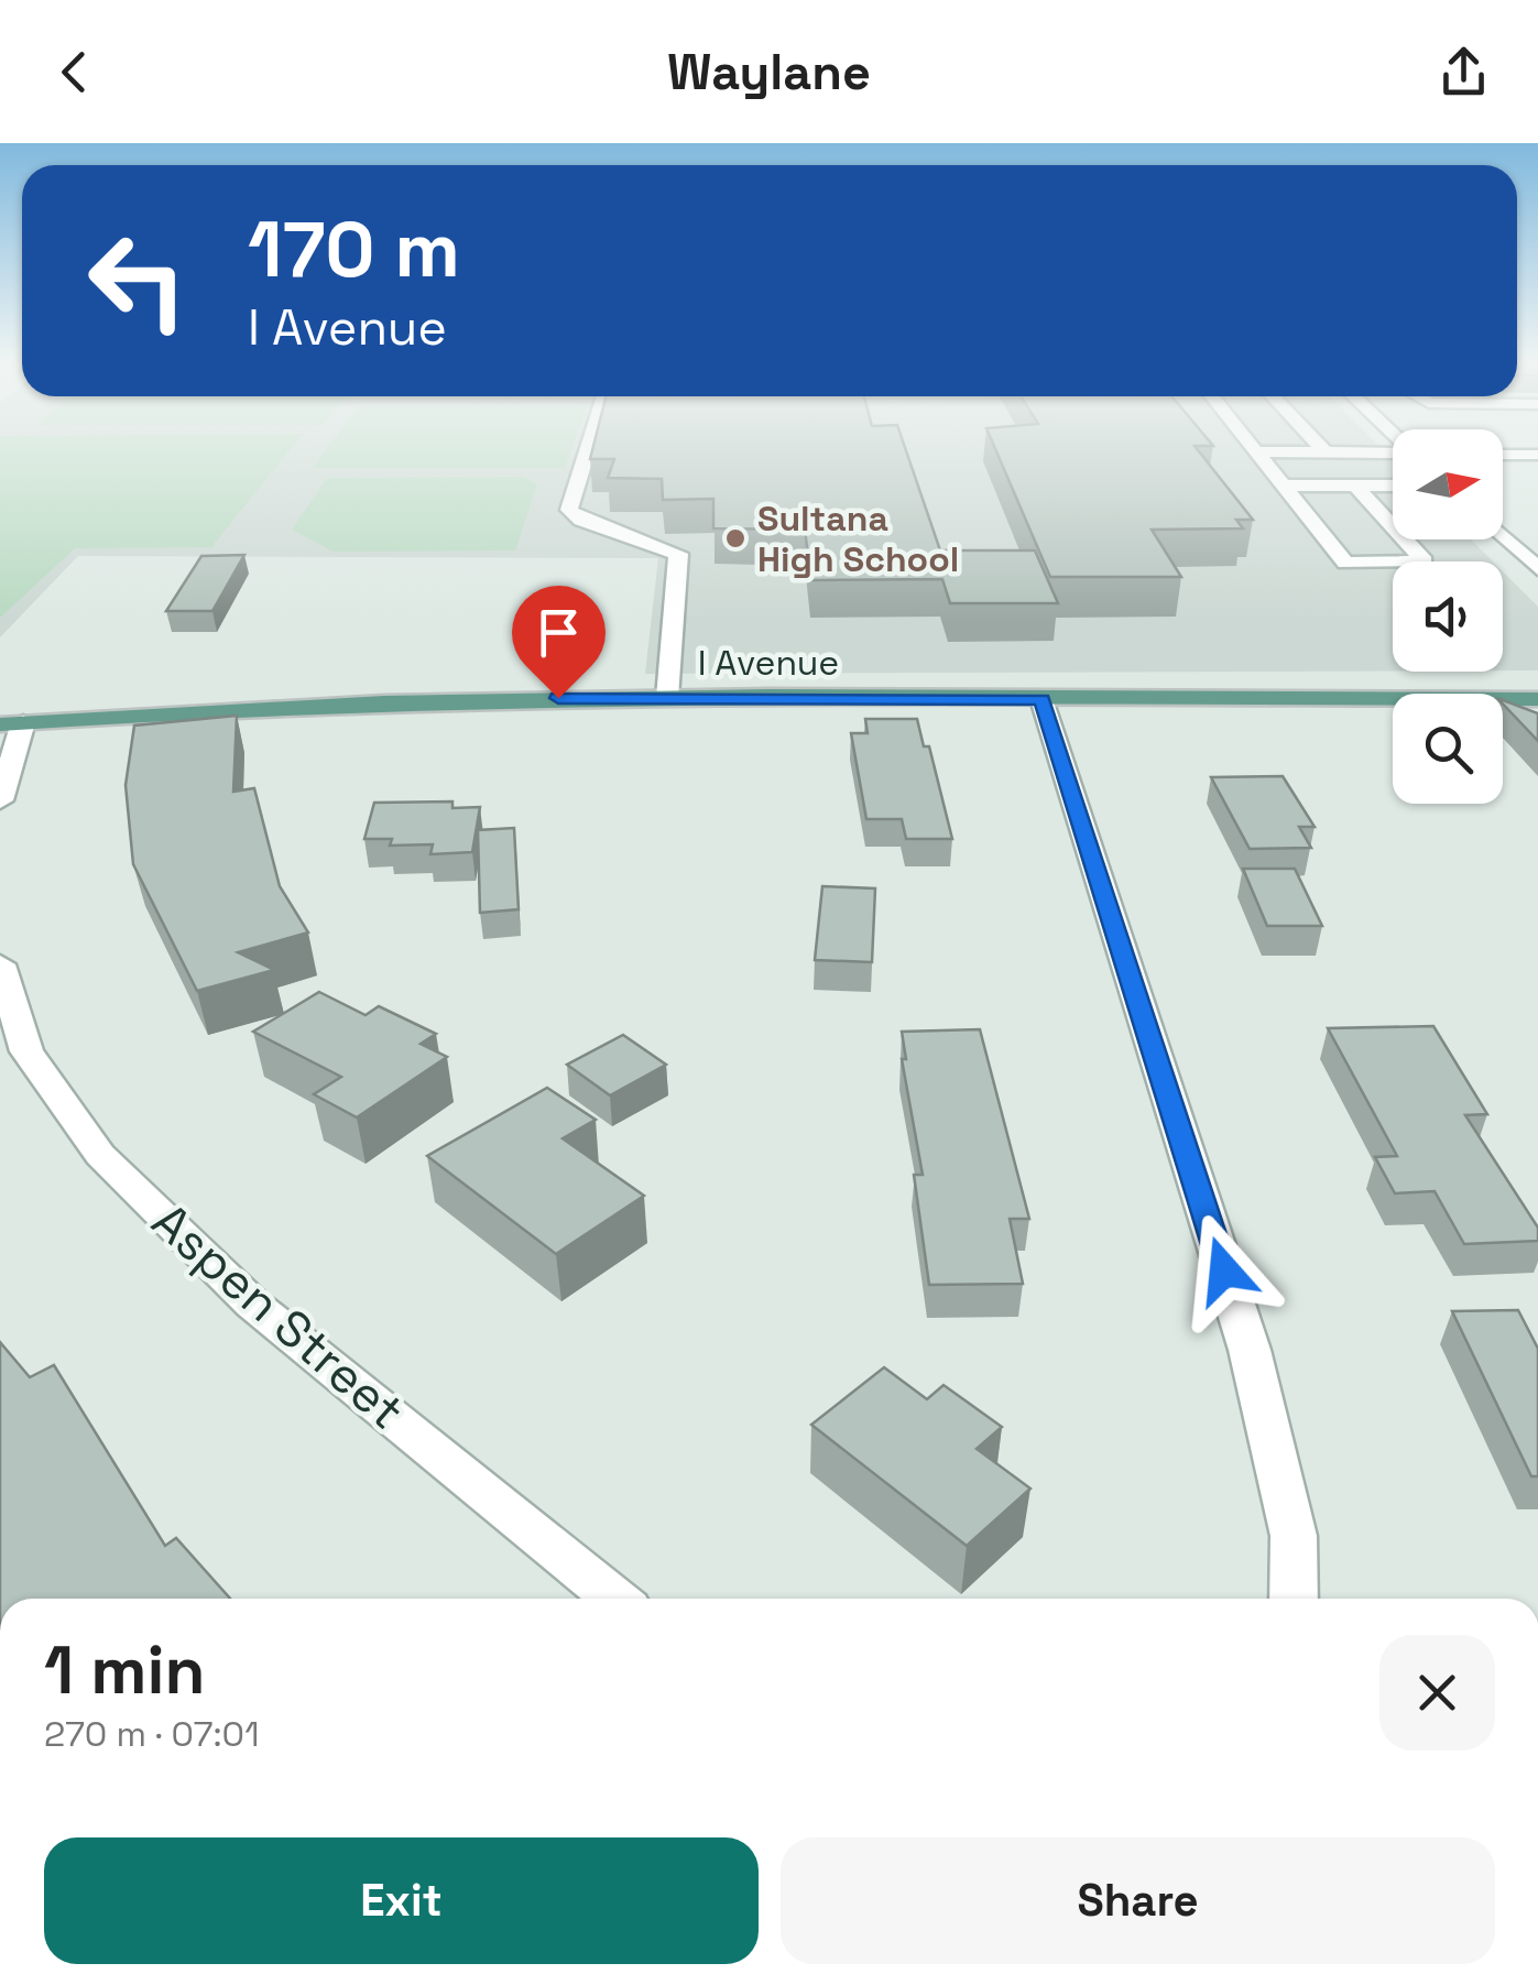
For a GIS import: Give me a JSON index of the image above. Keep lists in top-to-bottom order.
{
  "streets": {
    "main road": ["I Avenue"],
    "street": ["Aspen Street"]
  },
  "places": ["Sultana High School"],
  "north": "right",
  "page": {
    "header": "Waylane",
    "turn": ["170 m", "I Avenue"],
    "heading": ["1 min", "270 m · 07:01"],
    "buttons": ["Exit", "Share"]
  }
}
